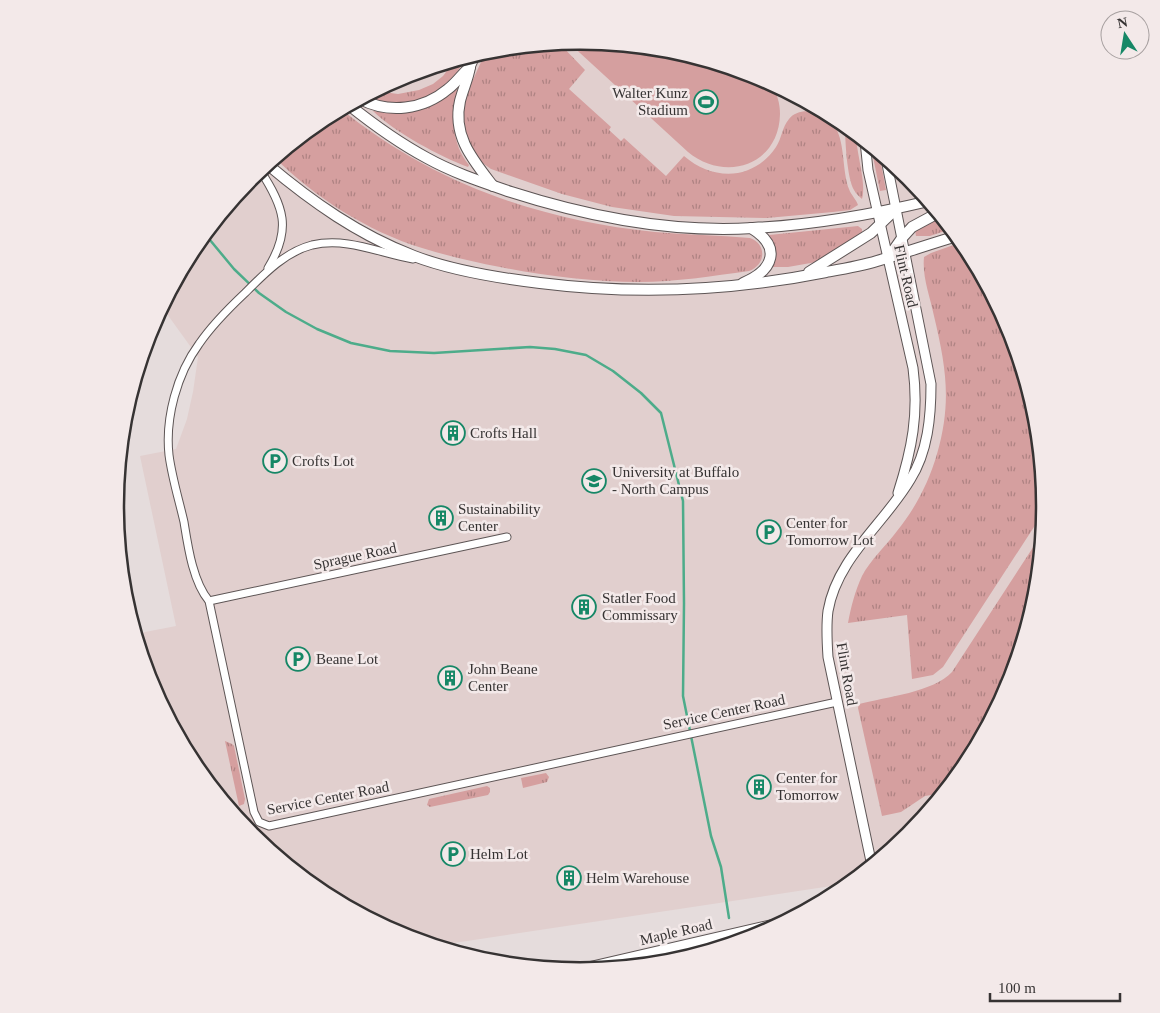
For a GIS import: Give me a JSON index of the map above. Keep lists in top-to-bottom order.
{
  "streets": {
    "main road": ["Maple Road"],
    "street": ["Flint Road", "Sprague Road", "Service Center Road"]
  },
  "crossings": [
    ["Flint Road", "Service Center Road"],
    ["Sprague Road", "Service Center Road"]
  ],
  "places": {
    "sports": ["Walter Kunz Stadium"],
    "building": [
      "Crofts Hall",
      "Sustainability Center",
      "Statler Food Commissary",
      "John Beane Center",
      "Center for Tomorrow",
      "Helm Warehouse"
    ],
    "parking": [
      "Crofts Lot",
      "Center for Tomorrow Lot",
      "Beane Lot",
      "Helm Lot"
    ],
    "school or university": ["University at Buffalo - North Campus"]
  },
  "scale_bar": "100 m",
  "north": "top"
}
